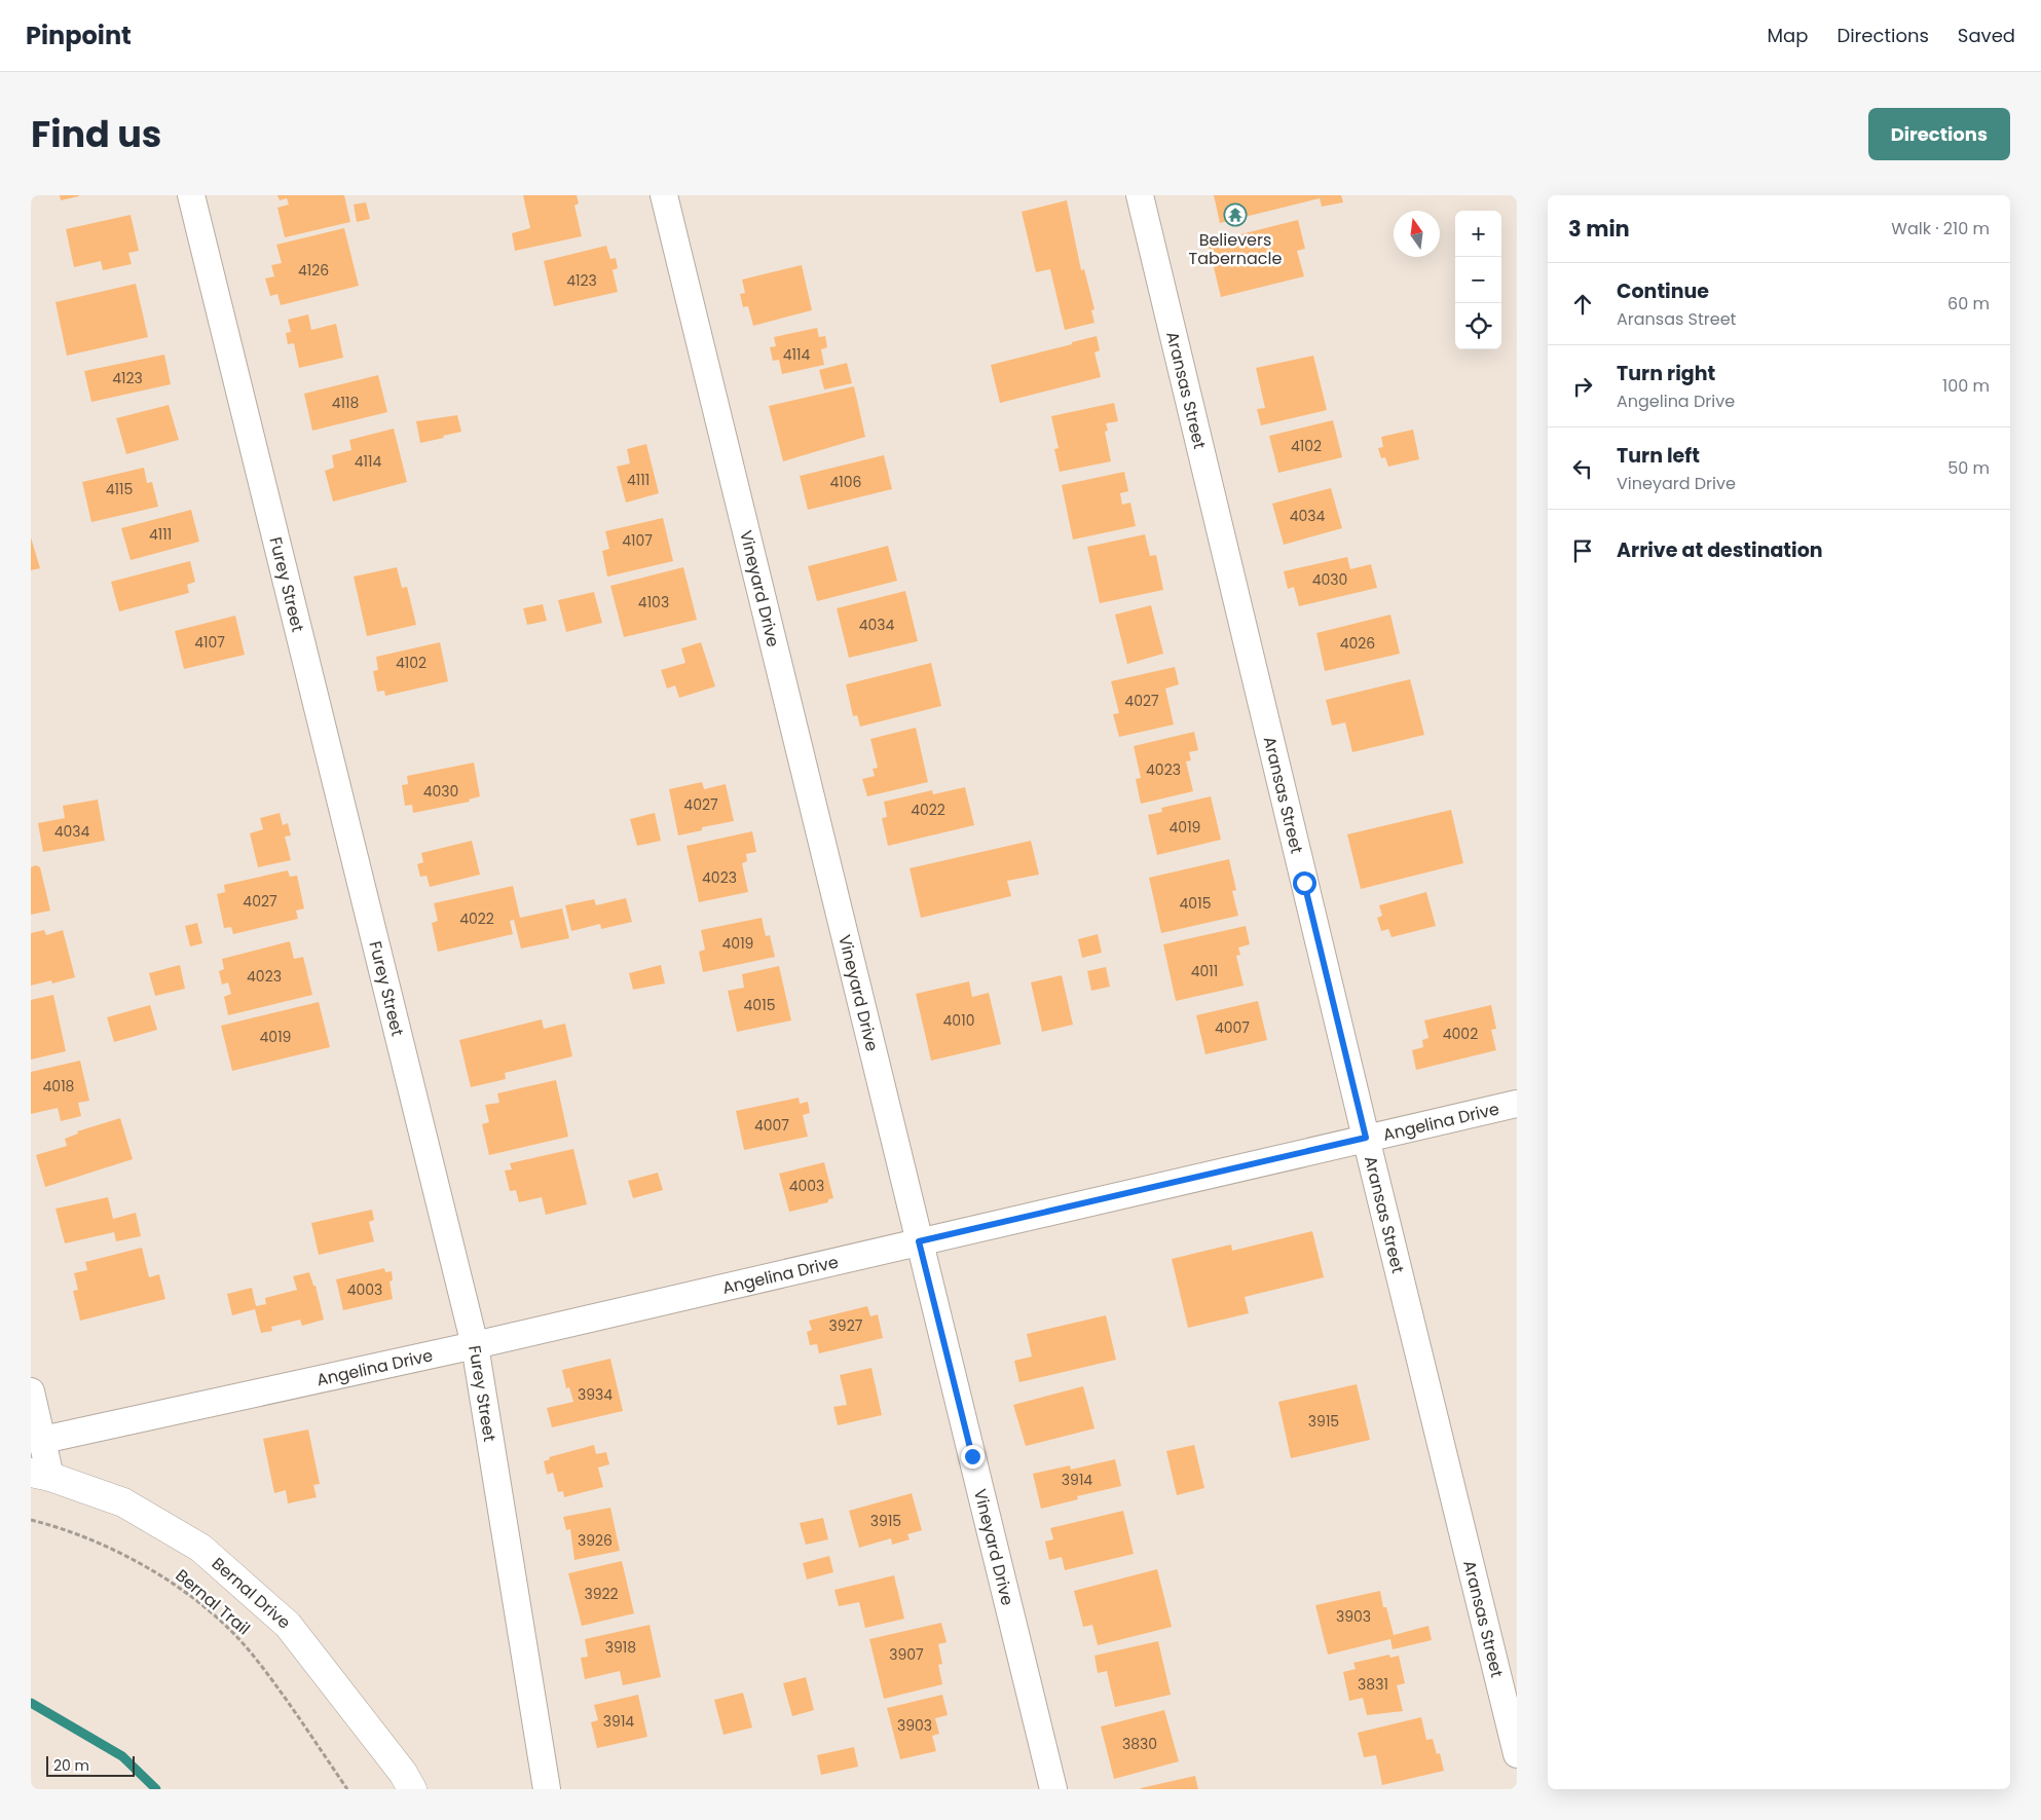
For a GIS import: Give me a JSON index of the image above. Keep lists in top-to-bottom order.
{
  "streets": {
    "street": [
      "Aransas Street",
      "Furey Street",
      "Vineyard Drive",
      "Angelina Drive",
      "Bernal Drive"
    ],
    "path": ["Bernal Trail"]
  },
  "crossings": [
    ["Aransas Street", "Angelina Drive"],
    ["Furey Street", "Angelina Drive"],
    ["Vineyard Drive", "Angelina Drive"]
  ],
  "places": {
    "temple": ["Believers Tabernacle"]
  },
  "house_numbers": [
    "4126",
    "4123",
    "4114",
    "4123",
    "4118",
    "4102",
    "4114",
    "4111",
    "4106",
    "4115",
    "4034",
    "4111",
    "4107",
    "4030",
    "4103",
    "4034",
    "4107",
    "4026",
    "4102",
    "4027",
    "4023",
    "4030",
    "4027",
    "4022",
    "4019",
    "4034",
    "4023",
    "4027",
    "4015",
    "4022",
    "4019",
    "4011",
    "4023",
    "4015",
    "4010",
    "4007",
    "4002",
    "4019",
    "4018",
    "4007",
    "4003",
    "4003",
    "3927",
    "3934",
    "3915",
    "3914",
    "3915",
    "3926",
    "3922",
    "3903",
    "3918",
    "3907",
    "3831",
    "3914",
    "3903",
    "3830"
  ],
  "scale_bar": "20 m",
  "north": "top",
  "page": {
    "header": "Pinpoint",
    "nav": ["Map", "Directions", "Saved"],
    "title": "Find us",
    "buttons": "Directions",
    "heading": ["3 min", "Walk · 210 m"],
    "map_buttons": ["+", "−"],
    "list": [
      ["Continue", "Aransas Street", "60 m"],
      ["Turn right", "Angelina Drive", "100 m"],
      ["Turn left", "Vineyard Drive", "50 m"],
      "Arrive at destination"
    ],
    "scale": "20 m"
  }
}
